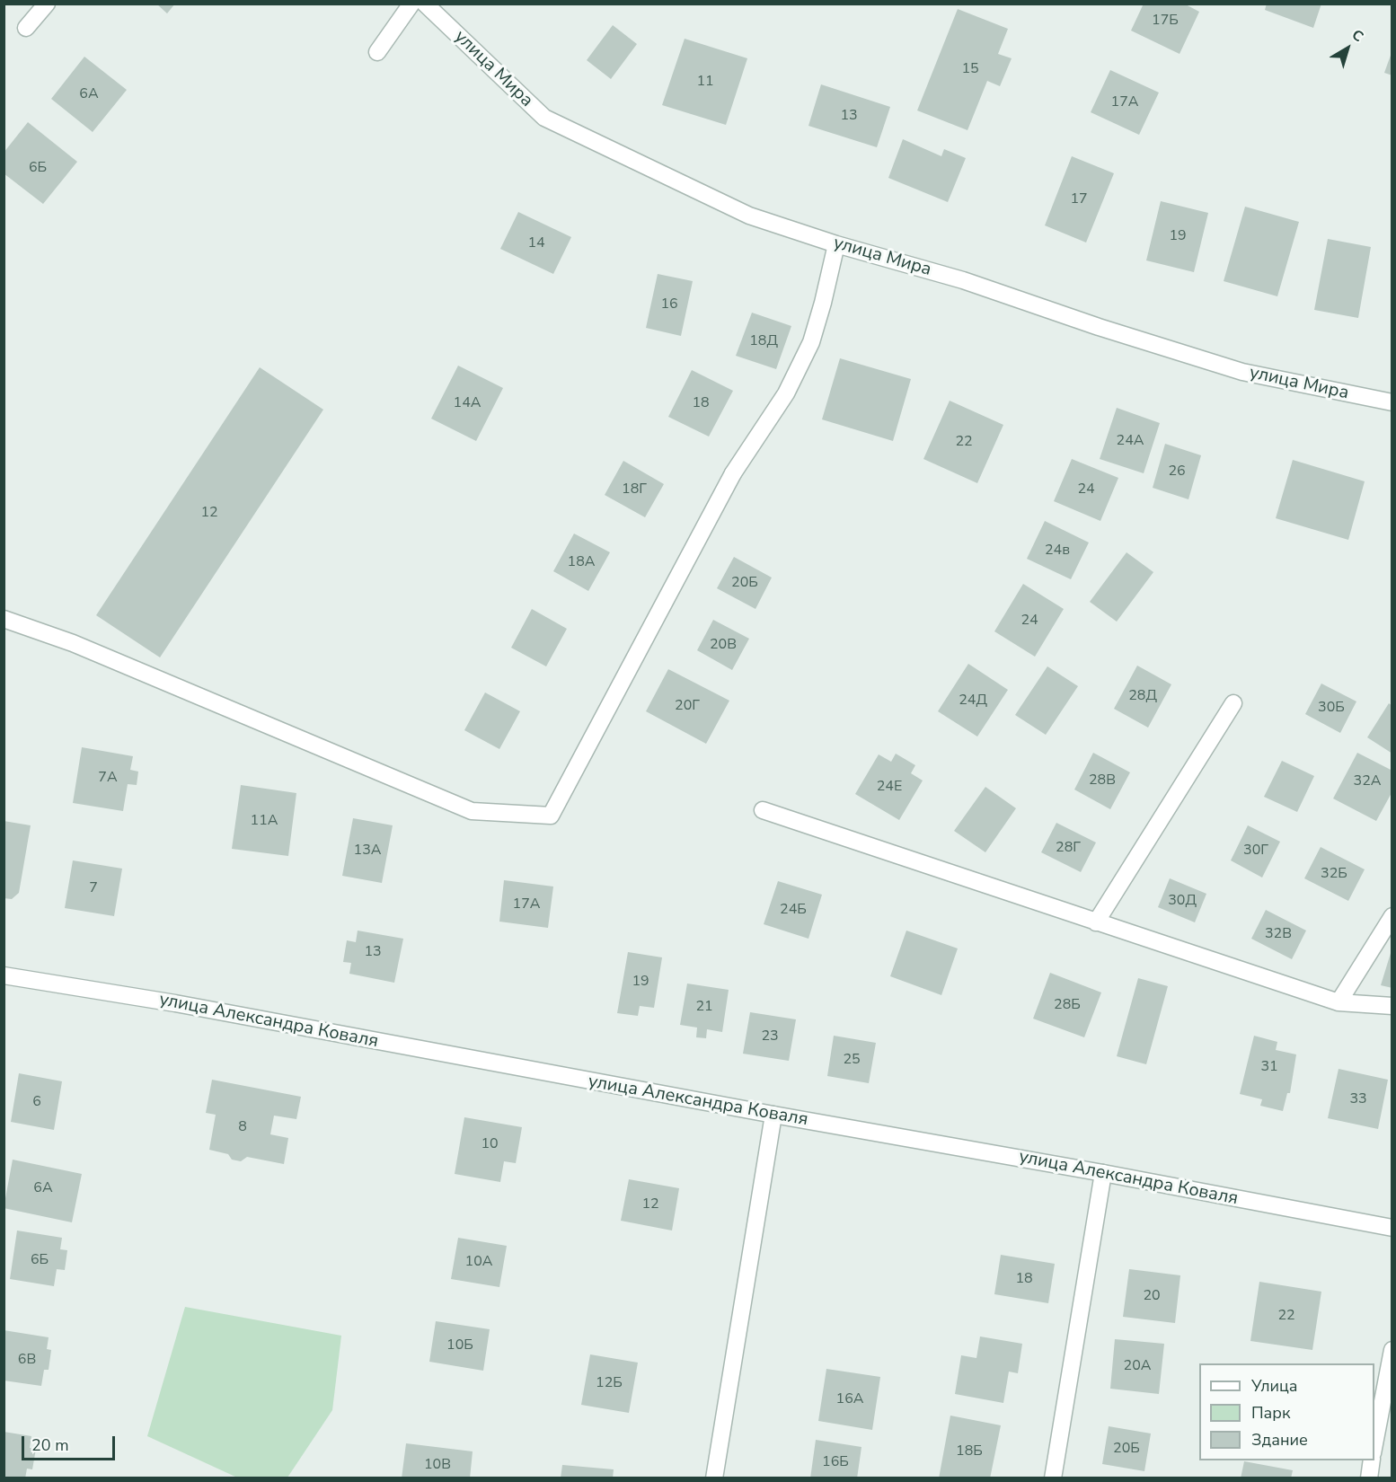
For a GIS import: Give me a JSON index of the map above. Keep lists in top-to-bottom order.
{
  "streets": {
    "street": ["улица Мира", "улица Александра Коваля"]
  },
  "house_numbers": [
    "17Б",
    "15",
    "11",
    "6А",
    "17А",
    "13",
    "6Б",
    "17",
    "19",
    "14",
    "16",
    "18Д",
    "14А",
    "18",
    "24А",
    "22",
    "26",
    "18Г",
    "24",
    "12",
    "24в",
    "18А",
    "20Б",
    "24",
    "20В",
    "28Д",
    "24Д",
    "20Г",
    "30Б",
    "7А",
    "28В",
    "32А",
    "24Е",
    "11А",
    "28Г",
    "13А",
    "30Г",
    "32Б",
    "7",
    "30Д",
    "17А",
    "24Б",
    "32В",
    "13",
    "19",
    "28Б",
    "21",
    "23",
    "25",
    "31",
    "33",
    "6",
    "8",
    "10",
    "6А",
    "12",
    "6Б",
    "10А",
    "18",
    "20",
    "22",
    "10Б",
    "6В",
    "20А",
    "12Б",
    "16А",
    "20Б",
    "18Б",
    "16Б",
    "10В"
  ],
  "legend": ["Улица", "Парк", "Здание"],
  "scale_bar": "20 m",
  "north": "top right"
}
